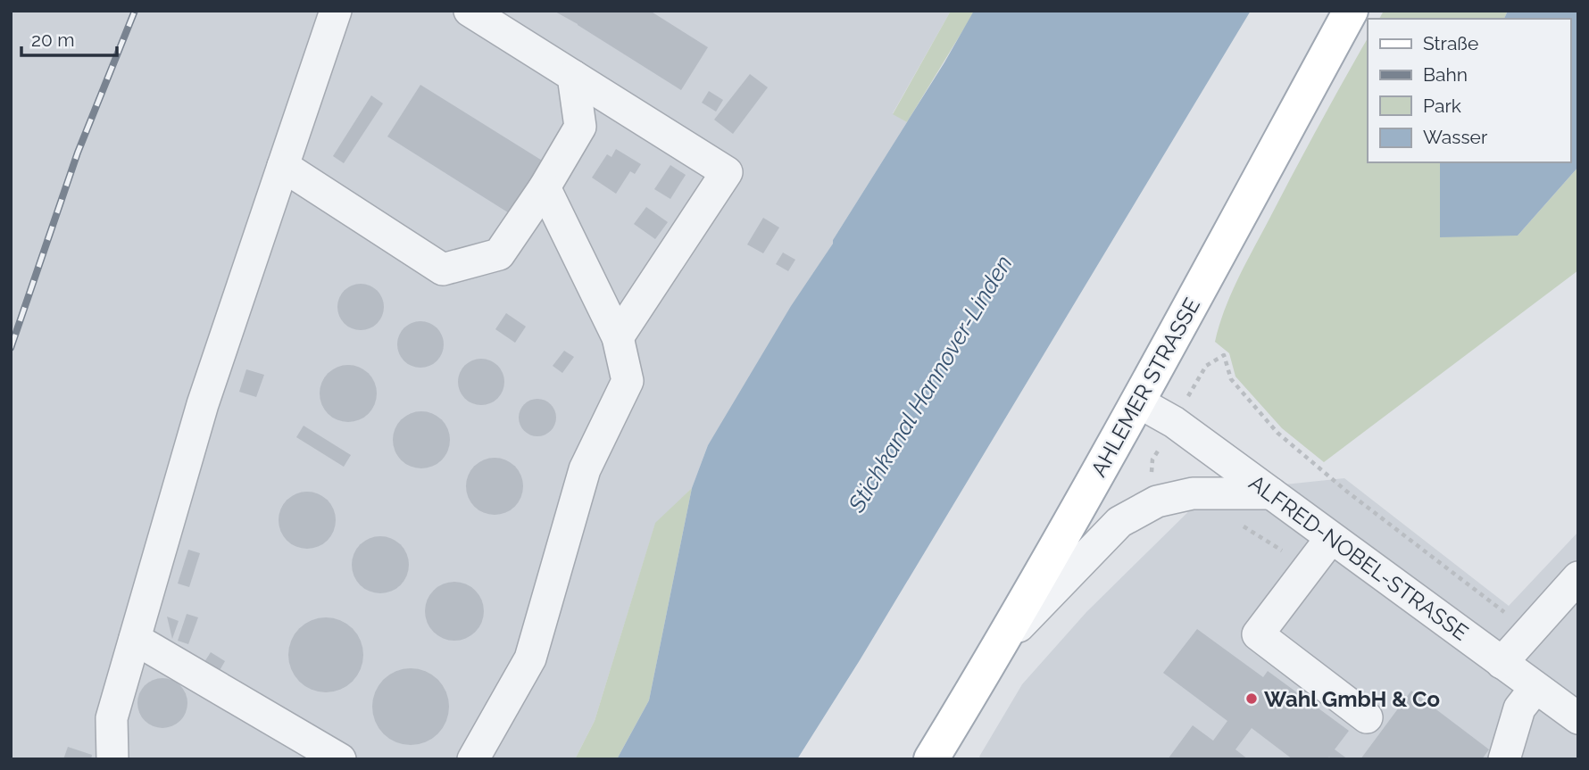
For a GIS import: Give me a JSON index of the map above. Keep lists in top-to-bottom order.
{
  "streets": {
    "main road": ["AHLEMER STRASSE"],
    "street": ["ALFRED-NOBEL-STRASSE"]
  },
  "crossings": [
    ["AHLEMER STRASSE", "ALFRED-NOBEL-STRASSE"]
  ],
  "water": ["Stichkanal Hannover-Linden"],
  "places": ["Wahl GmbH & Co"],
  "legend": [
    "Straße",
    "Bahn",
    "Park",
    "Wasser"
  ],
  "scale_bar": "20 m"
}
